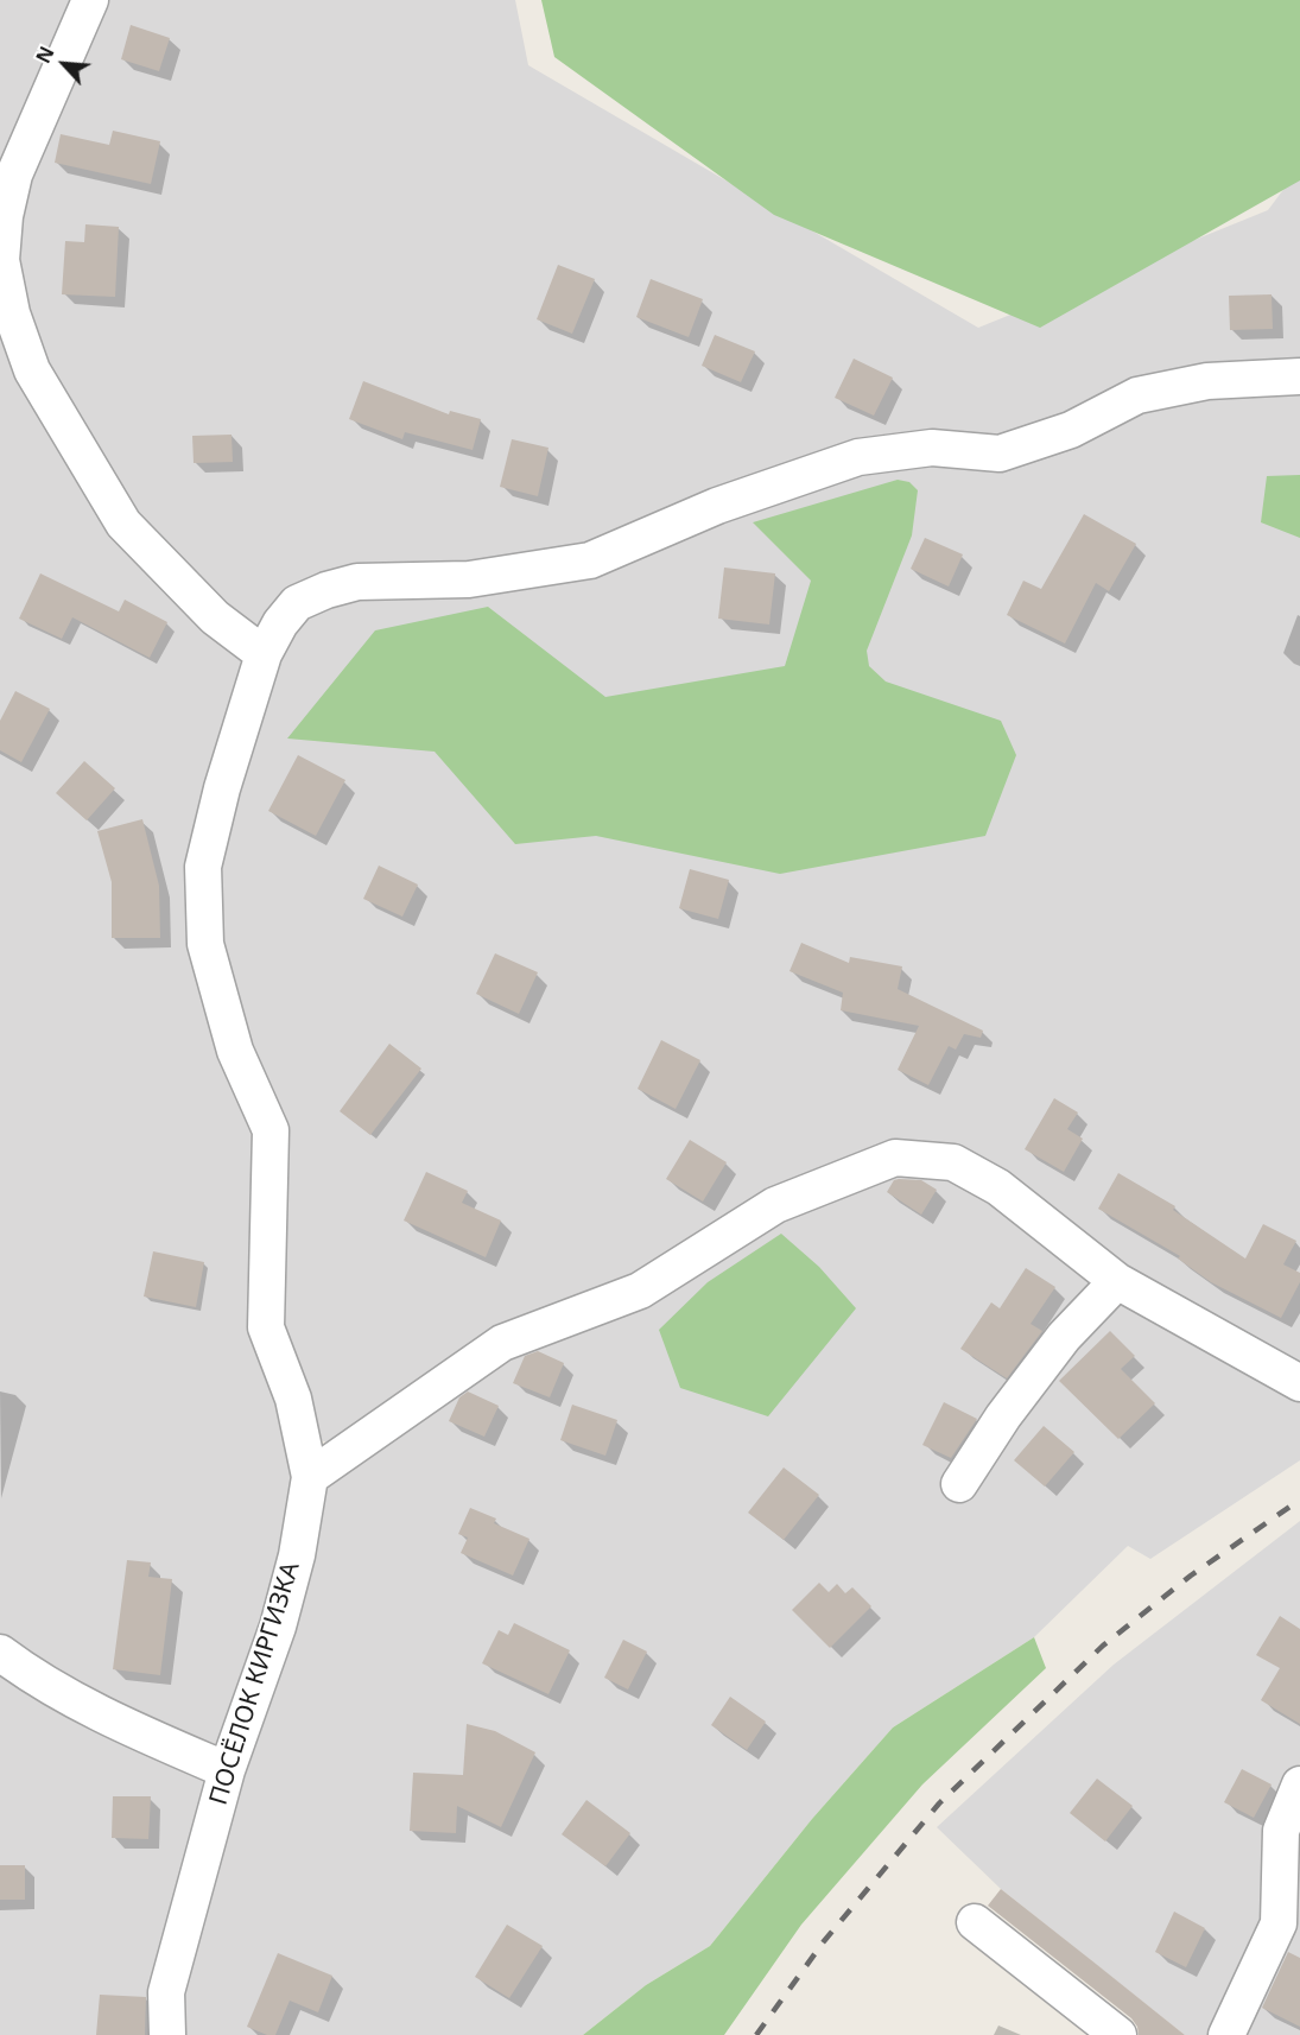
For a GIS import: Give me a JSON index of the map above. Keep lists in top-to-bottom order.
{
  "streets": {
    "street": ["ПОСЁЛОК КИРГИЗКА"]
  },
  "north": "top left"
}
